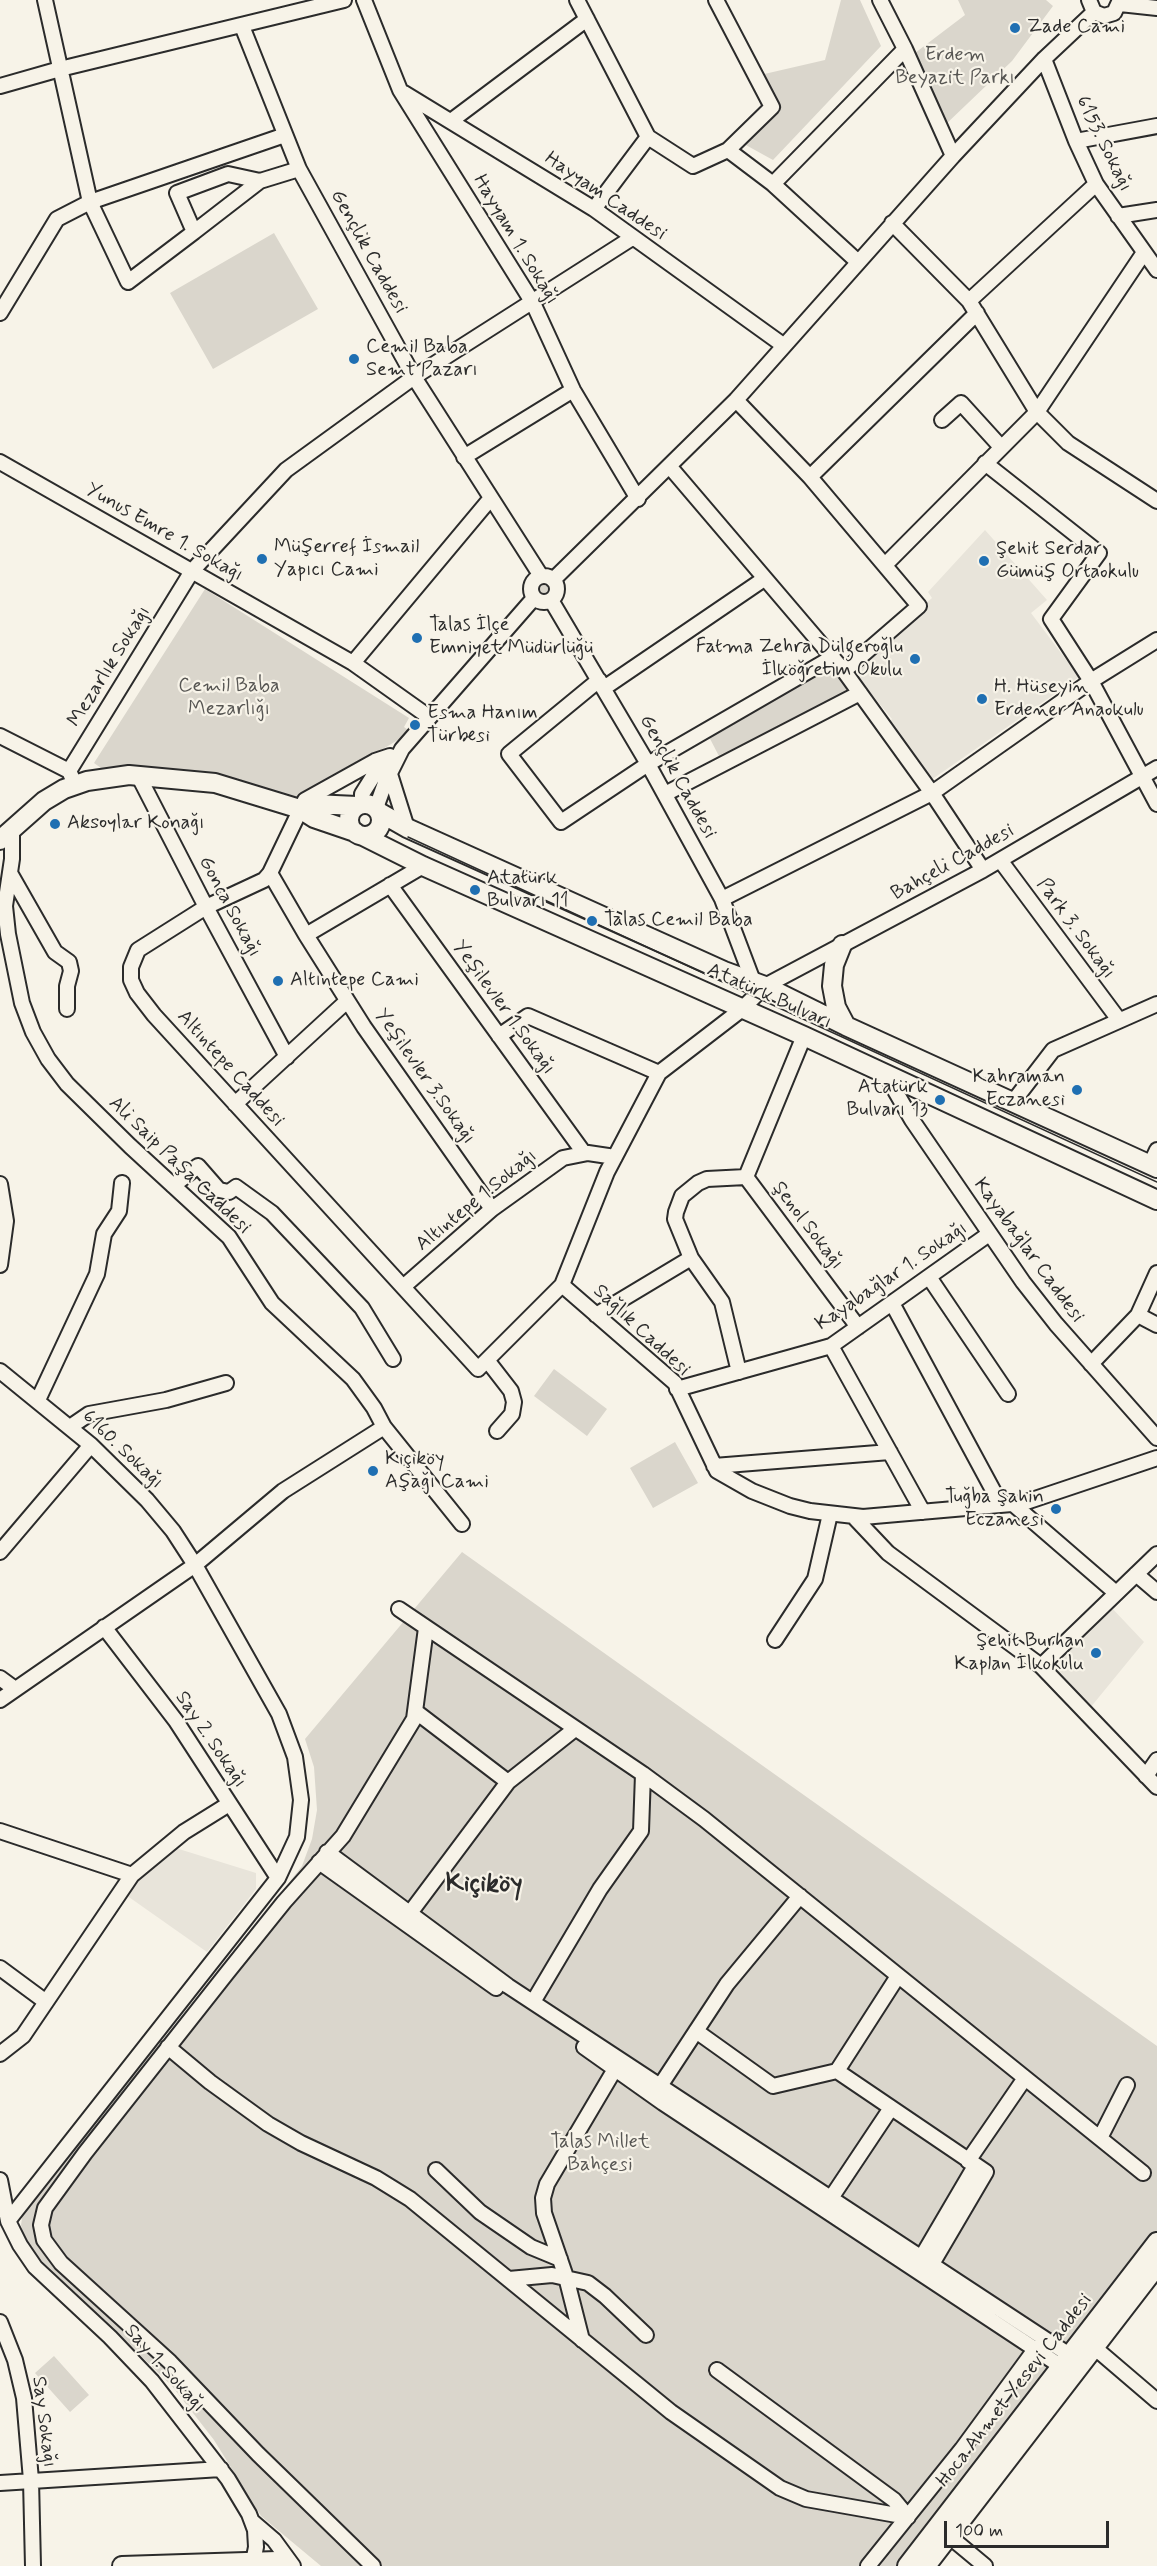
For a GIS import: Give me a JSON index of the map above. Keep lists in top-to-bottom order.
{
  "streets": {
    "main road": ["Atatürk Bulvarı", "Hoca Ahmet Yesevi Caddesi"],
    "street": [
      "6153. Sokağı",
      "Hayyam Caddesi",
      "Hayyam 1. Sokağı",
      "Gençlik Caddesi",
      "Yunus Emre 1. Sokağı",
      "Mezarlık Sokağı",
      "Bahçeli Caddesi",
      "Gonca Sokağı",
      "Park 3. Sokağı",
      "Yeşilevler 1.Sokağı",
      "Altıntepe Caddesi",
      "Yeşilevler 3.Sokağı",
      "Ali Saip Paşa Caddesi",
      "Altıntepe 1.Sokağı",
      "Şenol Sokağı",
      "Kayabağlar Caddesi",
      "Kayabağlar 1. Sokağı",
      "Sağlık Caddesi",
      "6160. Sokağı",
      "Say 2. Sokağı",
      "Say 1. Sokağı",
      "Say Sokağı"
    ]
  },
  "crossings": [
    ["Hayyam Caddesi", "Hayyam 1. Sokağı"],
    ["Hayyam Caddesi", "Mezarlık Sokağı"],
    ["Hayyam 1. Sokağı", "Mezarlık Sokağı"],
    ["Gençlik Caddesi", "Mezarlık Sokağı"],
    ["Gençlik Caddesi", "Bahçeli Caddesi"],
    ["Gençlik Caddesi", "Atatürk Bulvarı"],
    ["Gençlik Caddesi", "Sağlık Caddesi"],
    ["Yunus Emre 1. Sokağı", "Mezarlık Sokağı"],
    ["Mezarlık Sokağı", "Atatürk Bulvarı"],
    ["Bahçeli Caddesi", "Park 3. Sokağı"],
    ["Bahçeli Caddesi", "Atatürk Bulvarı"],
    ["Bahçeli Caddesi", "Sağlık Caddesi"],
    ["Gonca Sokağı", "Atatürk Bulvarı"],
    ["Gonca Sokağı", "Altıntepe Caddesi"],
    ["Atatürk Bulvarı", "Ali Saip Paşa Caddesi"],
    ["Atatürk Bulvarı", "Kayabağlar Caddesi"],
    ["Atatürk Bulvarı", "Sağlık Caddesi"],
    ["Yeşilevler 1.Sokağı", "Altıntepe 1.Sokağı"],
    ["Altıntepe Caddesi", "Yeşilevler 3.Sokağı"],
    ["Altıntepe Caddesi", "Altıntepe 1.Sokağı"],
    ["Yeşilevler 3.Sokağı", "Altıntepe 1.Sokağı"],
    ["Altıntepe 1.Sokağı", "Sağlık Caddesi"],
    ["Şenol Sokağı", "Kayabağlar 1. Sokağı"],
    ["Kayabağlar Caddesi", "Kayabağlar 1. Sokağı"],
    ["Kayabağlar 1. Sokağı", "Sağlık Caddesi"],
    ["6160. Sokağı", "Say 2. Sokağı"],
    ["6160. Sokağı", "Say 1. Sokağı"]
  ],
  "districts": ["Kiçiköy"],
  "parks": ["Erdem Beyazit Parkı", "Cemil Baba Mezarlığı", "Talas Millet Bahçesi"],
  "places": [
    "Zade Cami",
    "Cemil Baba Semt Pazarı",
    "Müşerref İsmail Yapıcı Cami",
    "Şehit Serdar Gümüş Ortaokulu",
    "Talas İlçe Emniyet Müdürlüğü",
    "Fatma Zehra Dülgeroğlu İlköğretim Okulu",
    "H. Hüseyin Erdener Anaokulu",
    "Esma Hanım Türbesi",
    "Aksoylar Konağı",
    "Atatürk Bulvarı 11",
    "Talas Cemil Baba",
    "Altıntepe Cami",
    "Kahraman Eczanesi",
    "Atatürk Bulvarı 13",
    "Kiçiköy Aşağı Cami",
    "Tuğba Şahin Eczanesi",
    "Şehit Burhan Kaplan İlkokulu"
  ],
  "scale_bar": "100 m"
}
